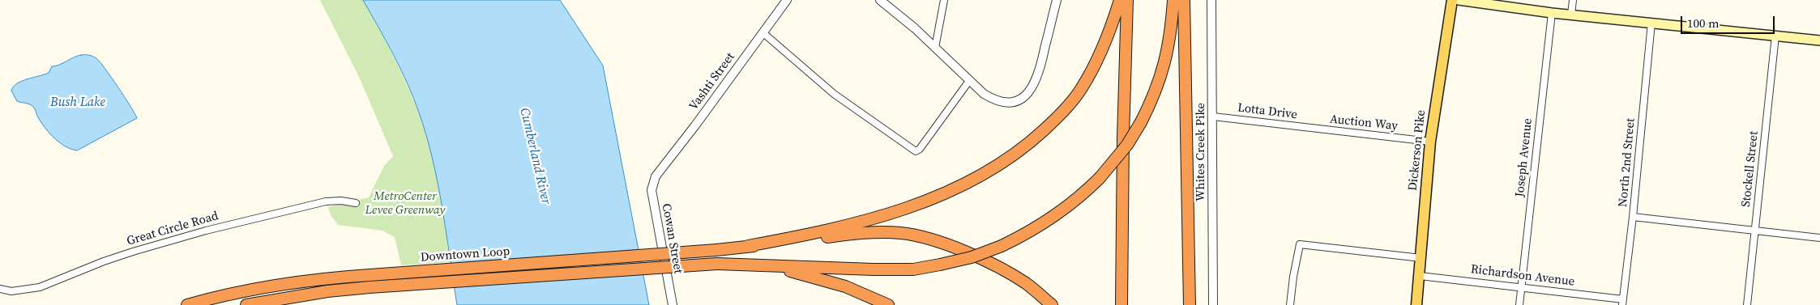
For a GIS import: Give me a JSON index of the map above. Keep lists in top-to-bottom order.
{
  "streets": {
    "highway": ["Downtown Loop"],
    "main road": ["Dickerson Pike"],
    "street": [
      "Vashti Street",
      "Lotta Drive",
      "Auction Way",
      "Whites Creek Pike",
      "Joseph Avenue",
      "North 2nd Street",
      "Stockell Street",
      "Great Circle Road",
      "Cowan Street",
      "Richardson Avenue"
    ]
  },
  "crossings": [
    ["Vashti Street", "Cowan Street"],
    ["Lotta Drive", "Auction Way"],
    ["Lotta Drive", "Whites Creek Pike"],
    ["Auction Way", "Dickerson Pike"],
    ["Dickerson Pike", "Richardson Avenue"],
    ["Joseph Avenue", "Richardson Avenue"],
    ["North 2nd Street", "Richardson Avenue"]
  ],
  "water": ["Bush Lake", "Cumberland River"],
  "parks": ["MetroCenter Levee Greenway"],
  "scale_bar": "100 m"
}
